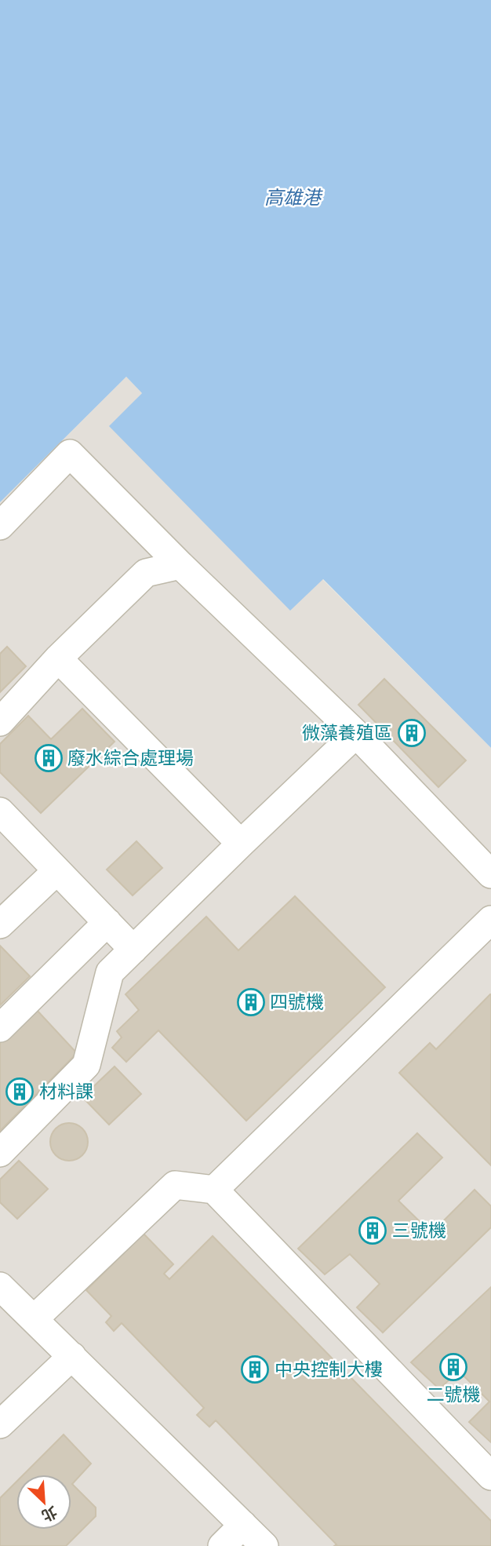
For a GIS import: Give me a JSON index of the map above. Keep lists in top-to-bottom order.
{
  "water": ["高雄港"],
  "places": {
    "building": [
      "微藻養殖區",
      "廢水綜合處理場",
      "四號機",
      "材料課",
      "三號機",
      "二號機",
      "中央控制大樓"
    ]
  },
  "north": "bottom right"
}
